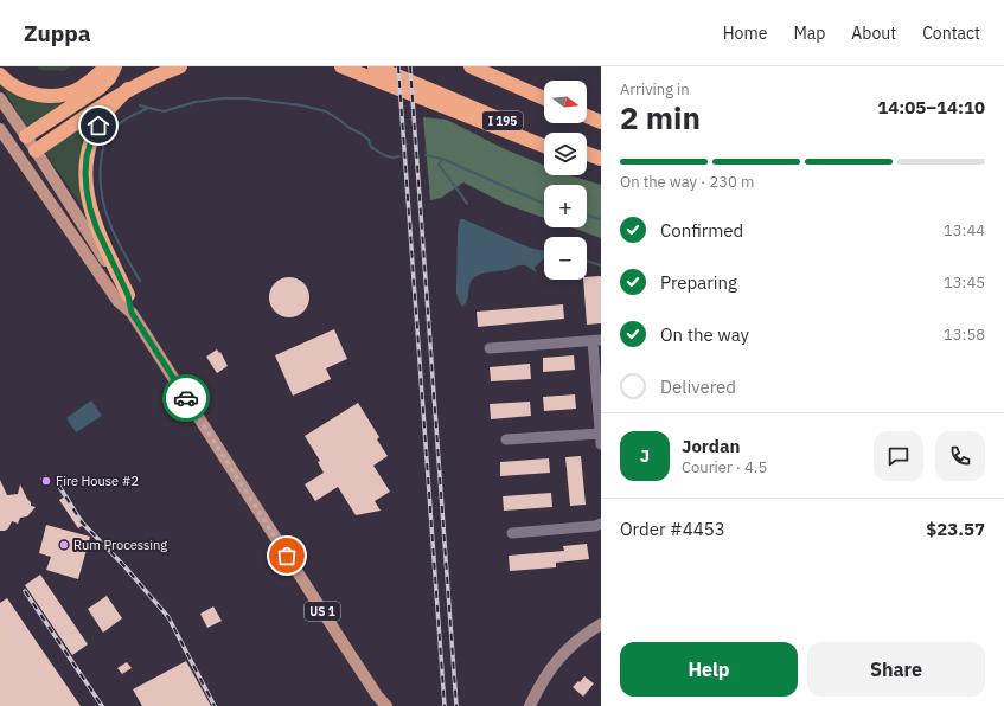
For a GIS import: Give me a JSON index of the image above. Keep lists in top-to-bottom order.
{
  "streets": {
    "highway": ["I 195"],
    "main road": ["US 1"]
  },
  "places": ["Fire House #2", "Rum Processing"],
  "north": "right",
  "page": {
    "header": "Zuppa",
    "nav": [
      "Home",
      "Map",
      "About",
      "Contact"
    ],
    "heading": ["2 min", "Arriving in", "14:05–14:10"],
    "panel": [
      "Jordan",
      "Courier · 4.5",
      "Order #4453",
      "$23.57"
    ],
    "map_buttons": ["+", "−"],
    "bar": "On the way · 230 m",
    "list": [
      ["Confirmed", "13:44"],
      ["Preparing", "13:45"],
      ["On the way", "13:58"],
      "Delivered"
    ],
    "round": "J",
    "buttons": ["Help", "Share"]
  }
}
